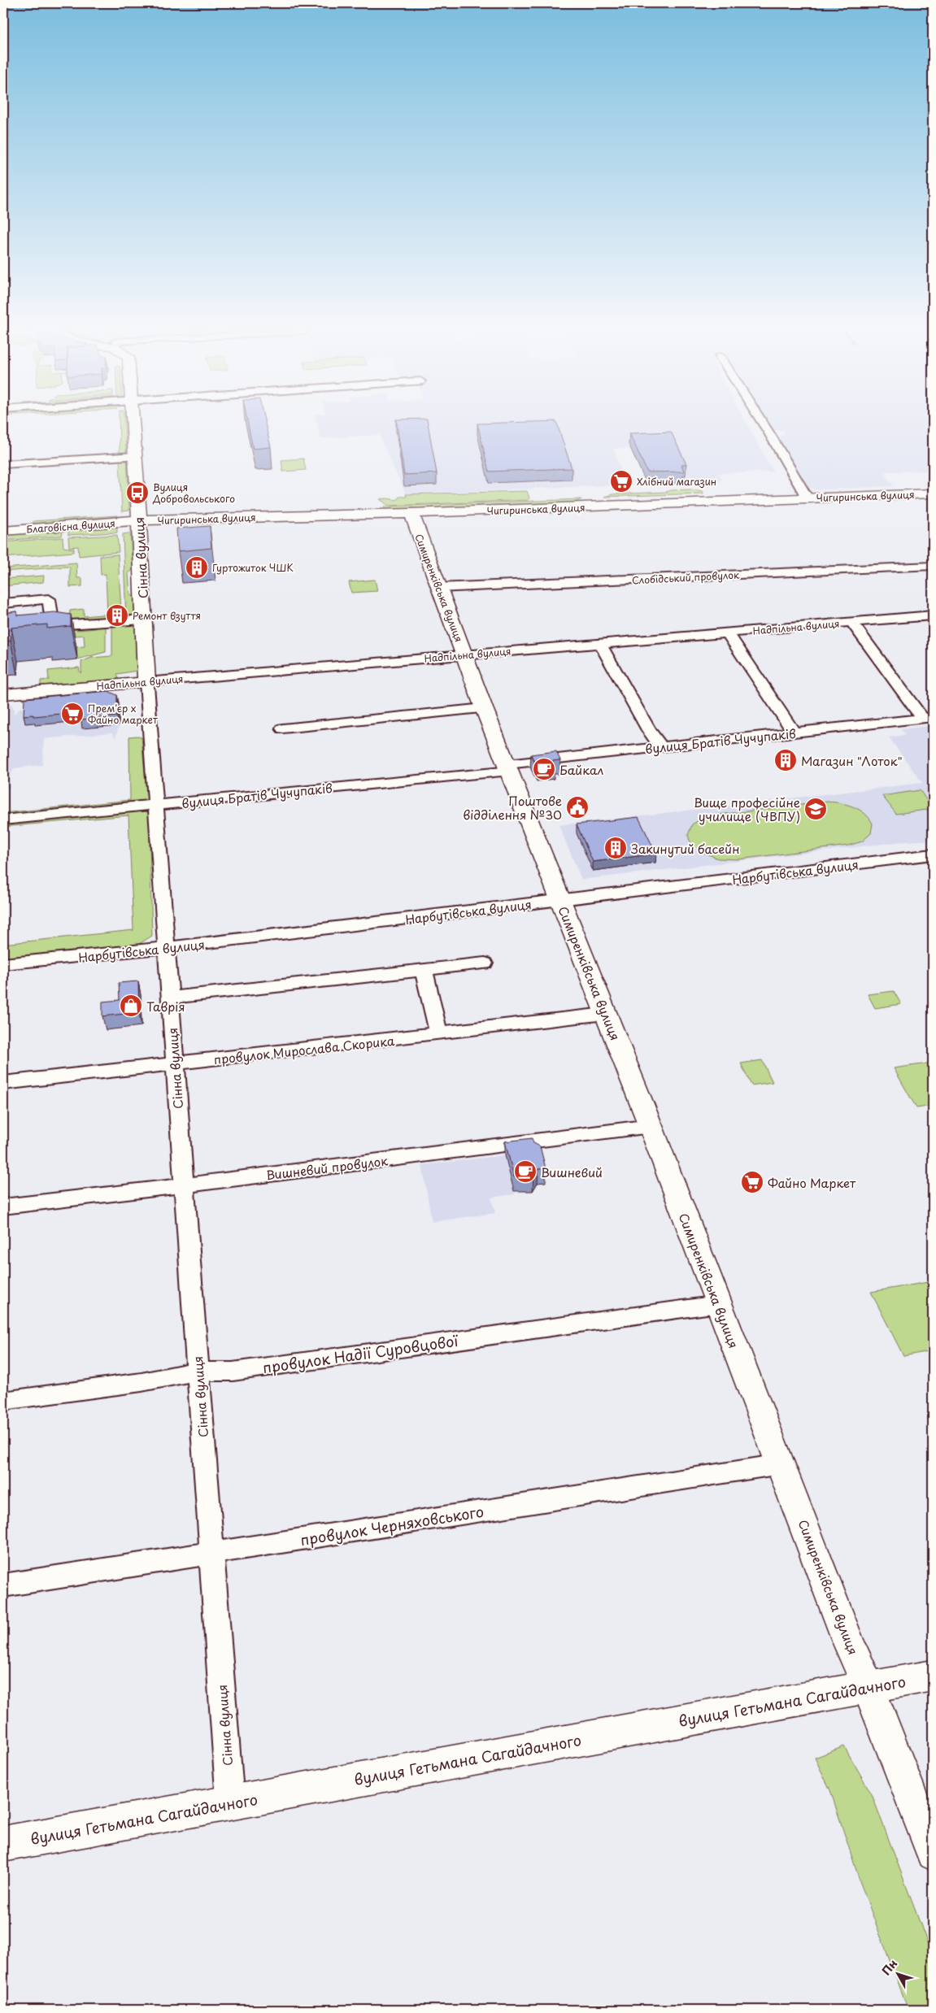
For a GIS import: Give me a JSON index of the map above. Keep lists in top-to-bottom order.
{
  "streets": {
    "main road": [
      "Чигиринська вулиця",
      "Благовісна вулиця",
      "Сінна вулиця",
      "Симиренківська вулиця",
      "Надпільна вулиця",
      "вулиця Гетьмана Сагайдачного"
    ],
    "street": [
      "Слобідський провулок",
      "вулиця Братів Чучупаків",
      "Нарбутівська вулиця",
      "провулок Мирослава Скорика",
      "Вишневий провулок",
      "провулок Надії Суровцової",
      "провулок Черняховського"
    ]
  },
  "crossings": [
    ["Чигиринська вулиця", "Благовісна вулиця"],
    ["Чигиринська вулиця", "Сінна вулиця"],
    ["Чигиринська вулиця", "Симиренківська вулиця"],
    ["Благовісна вулиця", "Сінна вулиця"],
    ["Сінна вулиця", "Надпільна вулиця"],
    ["Сінна вулиця", "вулиця Братів Чучупаків"],
    ["Сінна вулиця", "Нарбутівська вулиця"],
    ["Сінна вулиця", "провулок Мирослава Скорика"],
    ["Сінна вулиця", "Вишневий провулок"],
    ["Сінна вулиця", "провулок Надії Суровцової"],
    ["Сінна вулиця", "провулок Черняховського"],
    ["Сінна вулиця", "вулиця Гетьмана Сагайдачного"],
    ["Слобідський провулок", "Симиренківська вулиця"],
    ["Симиренківська вулиця", "Надпільна вулиця"],
    ["Симиренківська вулиця", "вулиця Братів Чучупаків"],
    ["Симиренківська вулиця", "Нарбутівська вулиця"],
    ["Симиренківська вулиця", "провулок Мирослава Скорика"],
    ["Симиренківська вулиця", "Вишневий провулок"],
    ["Симиренківська вулиця", "провулок Надії Суровцової"],
    ["Симиренківська вулиця", "провулок Черняховського"],
    ["Симиренківська вулиця", "вулиця Гетьмана Сагайдачного"]
  ],
  "places": {
    "supermarket": ["Хлібний магазин", "Прем'єр х Файно маркет", "Файно Маркет"],
    "bus stop": ["Вулиця Добровольського"],
    "building": [
      "Гуртожиток ЧШК",
      "Ремонт взуття",
      "Магазин \"Лоток\"",
      "Закинутий басейн"
    ],
    "cafe": ["Байкал", "Вишневий"],
    "public building": ["Поштове відділення №30"],
    "school or university": ["Вище професійне училище (ЧВПУ)"],
    "shop": ["Таврія"]
  },
  "north": "top left"
}
